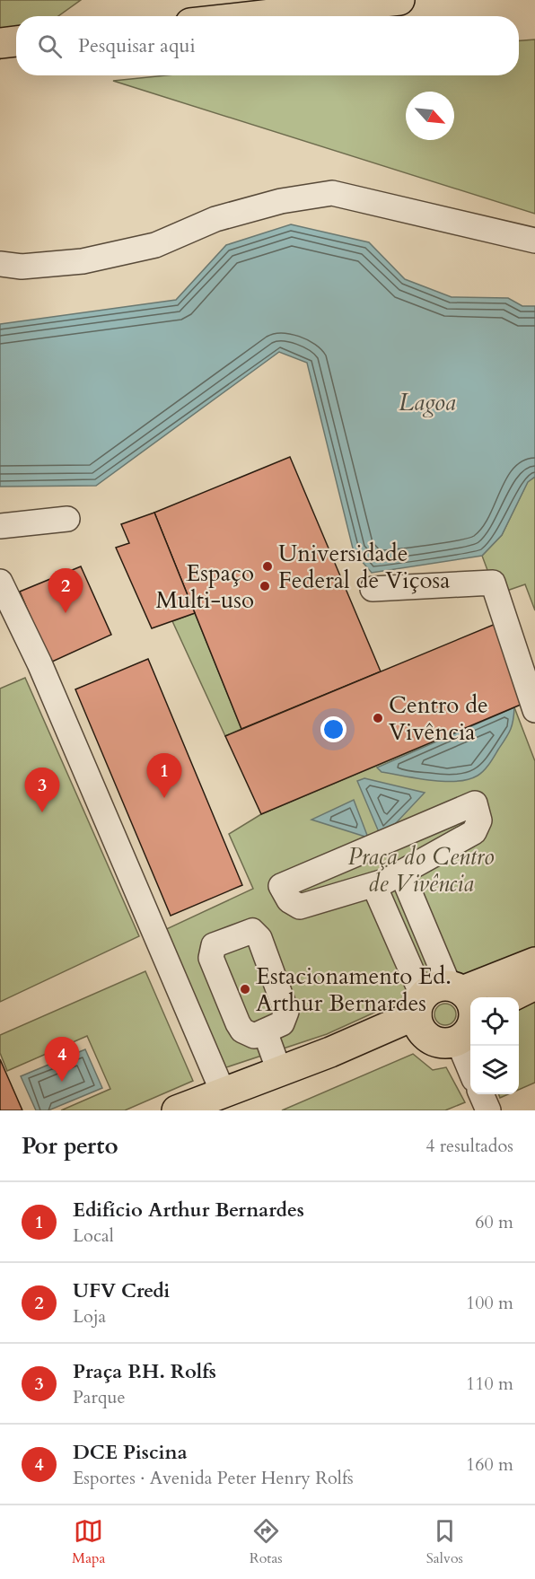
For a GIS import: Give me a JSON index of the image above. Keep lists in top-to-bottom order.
{
  "water": ["Lagoa"],
  "parks": ["Praça do Centro de Vivência"],
  "places": [
    "Universidade Federal de Viçosa",
    "Espaço Multi-uso",
    "Centro de Vivência",
    "Estacionamento Ed. Arthur Bernardes"
  ],
  "north": "bottom right",
  "page": {
    "search": "Pesquisar aqui",
    "pins": [
      "2",
      "1",
      "3",
      "4"
    ],
    "heading": ["Por perto", "4 resultados"],
    "list": [
      {
        "mark": "1",
        "name": "Edifício Arthur Bernardes",
        "note": "Local",
        "value": "60 m"
      },
      {
        "mark": "2",
        "name": "UFV Credi",
        "note": "Loja",
        "value": "100 m"
      },
      {
        "mark": "3",
        "name": "Praça P.H. Rolfs",
        "note": "Parque",
        "value": "110 m"
      },
      {
        "mark": "4",
        "name": "DCE Piscina",
        "note": "Esportes · Avenida Peter Henry Rolfs",
        "value": "160 m"
      }
    ],
    "nav": ["Mapa", "Rotas", "Salvos"]
  }
}
